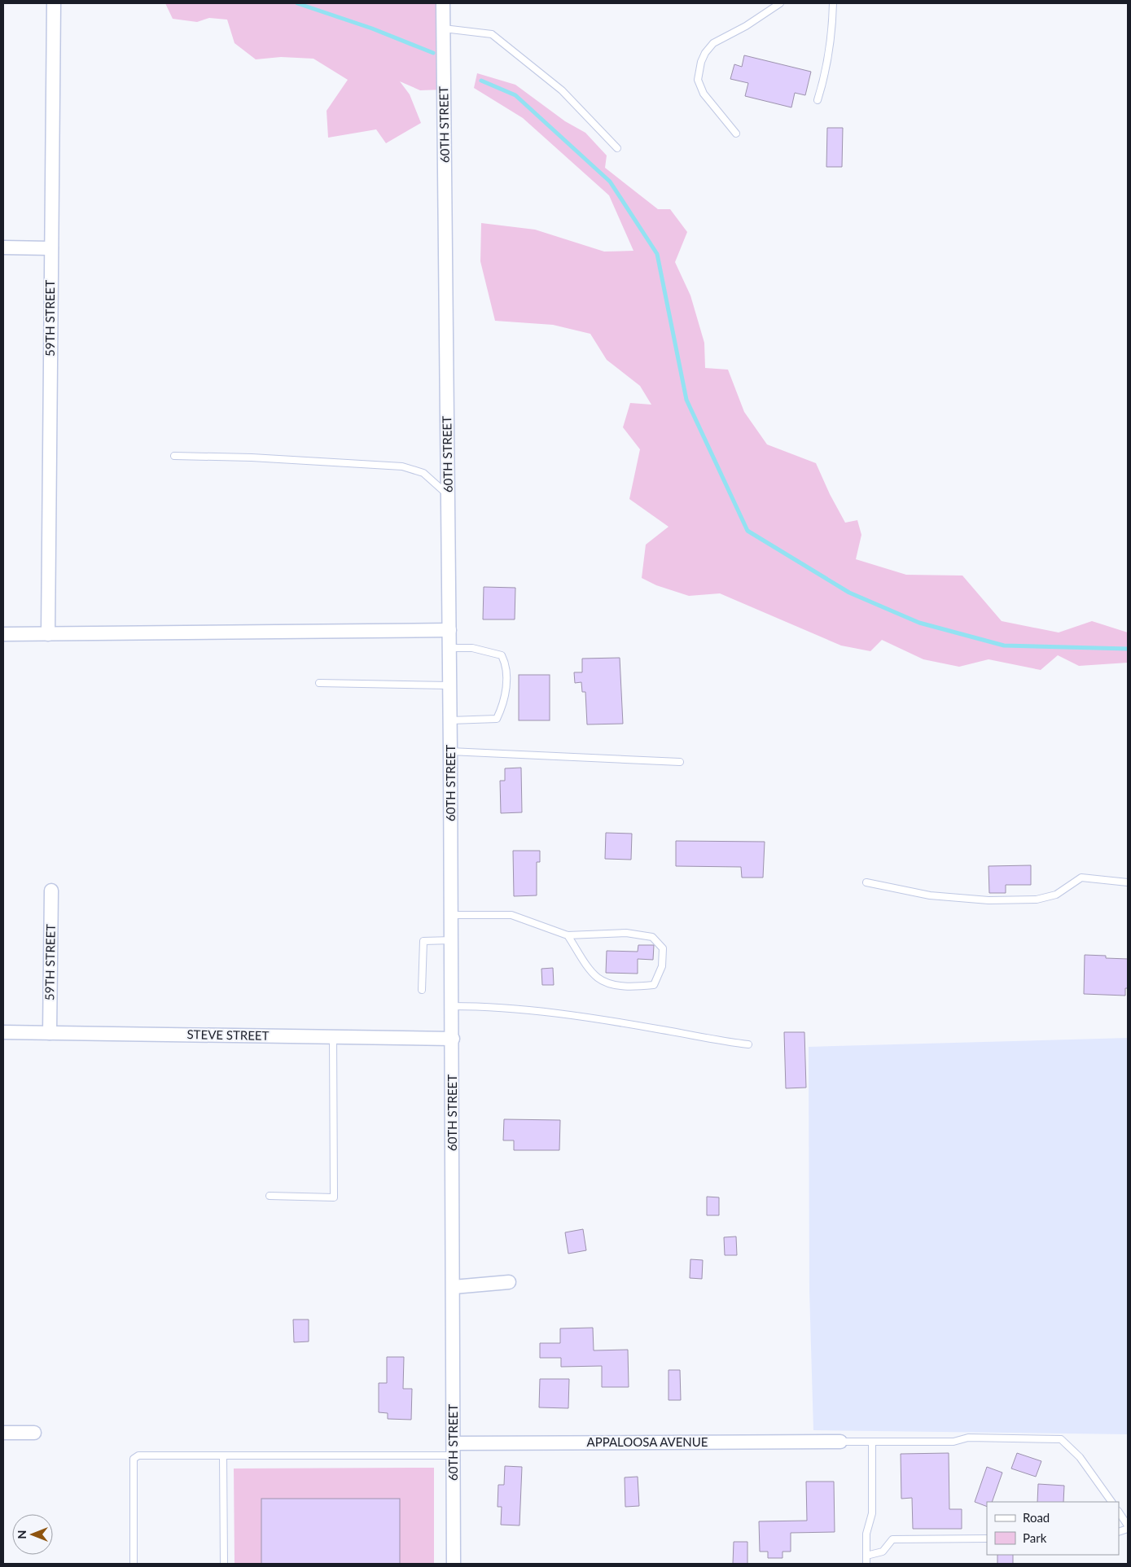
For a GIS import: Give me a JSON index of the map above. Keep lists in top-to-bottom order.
{
  "streets": {
    "street": [
      "60TH STREET",
      "59TH STREET",
      "STEVE STREET",
      "APPALOOSA AVENUE"
    ]
  },
  "crossings": [
    ["60TH STREET", "STEVE STREET"],
    ["60TH STREET", "APPALOOSA AVENUE"],
    ["59TH STREET", "STEVE STREET"]
  ],
  "legend": ["Road", "Park"],
  "north": "left"
}
